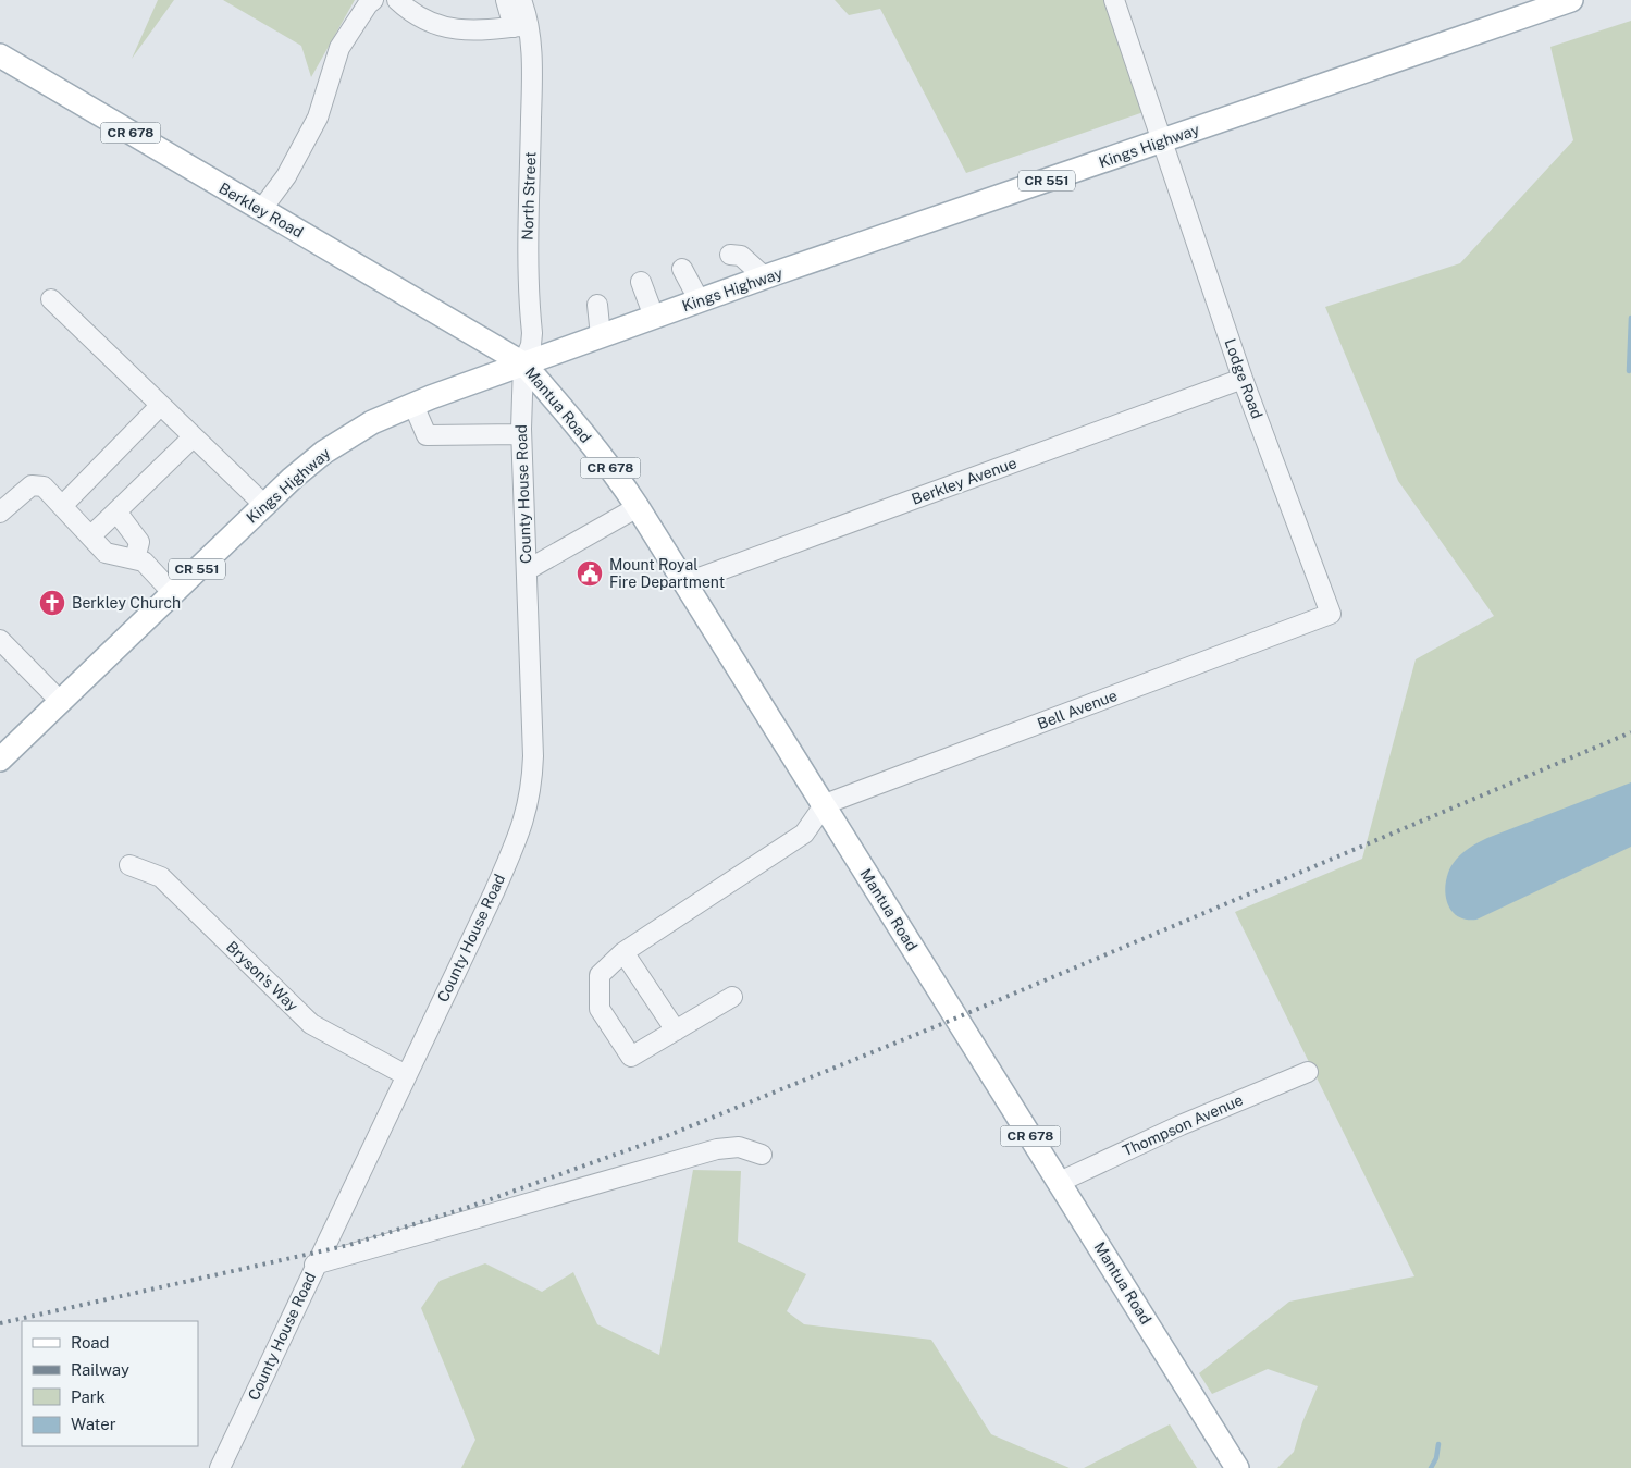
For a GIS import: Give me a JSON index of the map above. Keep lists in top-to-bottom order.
{
  "streets": {
    "main road": [
      "CR 678",
      "Kings Highway",
      "CR 551",
      "Berkley Road",
      "Mantua Road"
    ],
    "street": [
      "North Street",
      "Lodge Road",
      "Berkley Avenue",
      "County House Road",
      "Bell Avenue",
      "Bryson's Way",
      "Thompson Avenue"
    ]
  },
  "crossings": [
    ["Kings Highway", "North Street"],
    ["Kings Highway", "Berkley Road"],
    ["Kings Highway", "Lodge Road"],
    ["Kings Highway", "Mantua Road"],
    ["Kings Highway", "County House Road"],
    ["North Street", "Berkley Road"],
    ["North Street", "Mantua Road"],
    ["North Street", "County House Road"],
    ["Berkley Road", "Mantua Road"],
    ["Berkley Road", "County House Road"],
    ["Lodge Road", "Berkley Avenue"],
    ["Lodge Road", "Bell Avenue"],
    ["Mantua Road", "Berkley Avenue"],
    ["Mantua Road", "County House Road"],
    ["Mantua Road", "Bell Avenue"],
    ["Mantua Road", "Thompson Avenue"],
    ["County House Road", "Bryson's Way"]
  ],
  "places": {
    "public building": ["Mount Royal Fire Department"],
    "church": ["Berkley Church"]
  },
  "legend": [
    "Road",
    "Railway",
    "Park",
    "Water"
  ]
}
